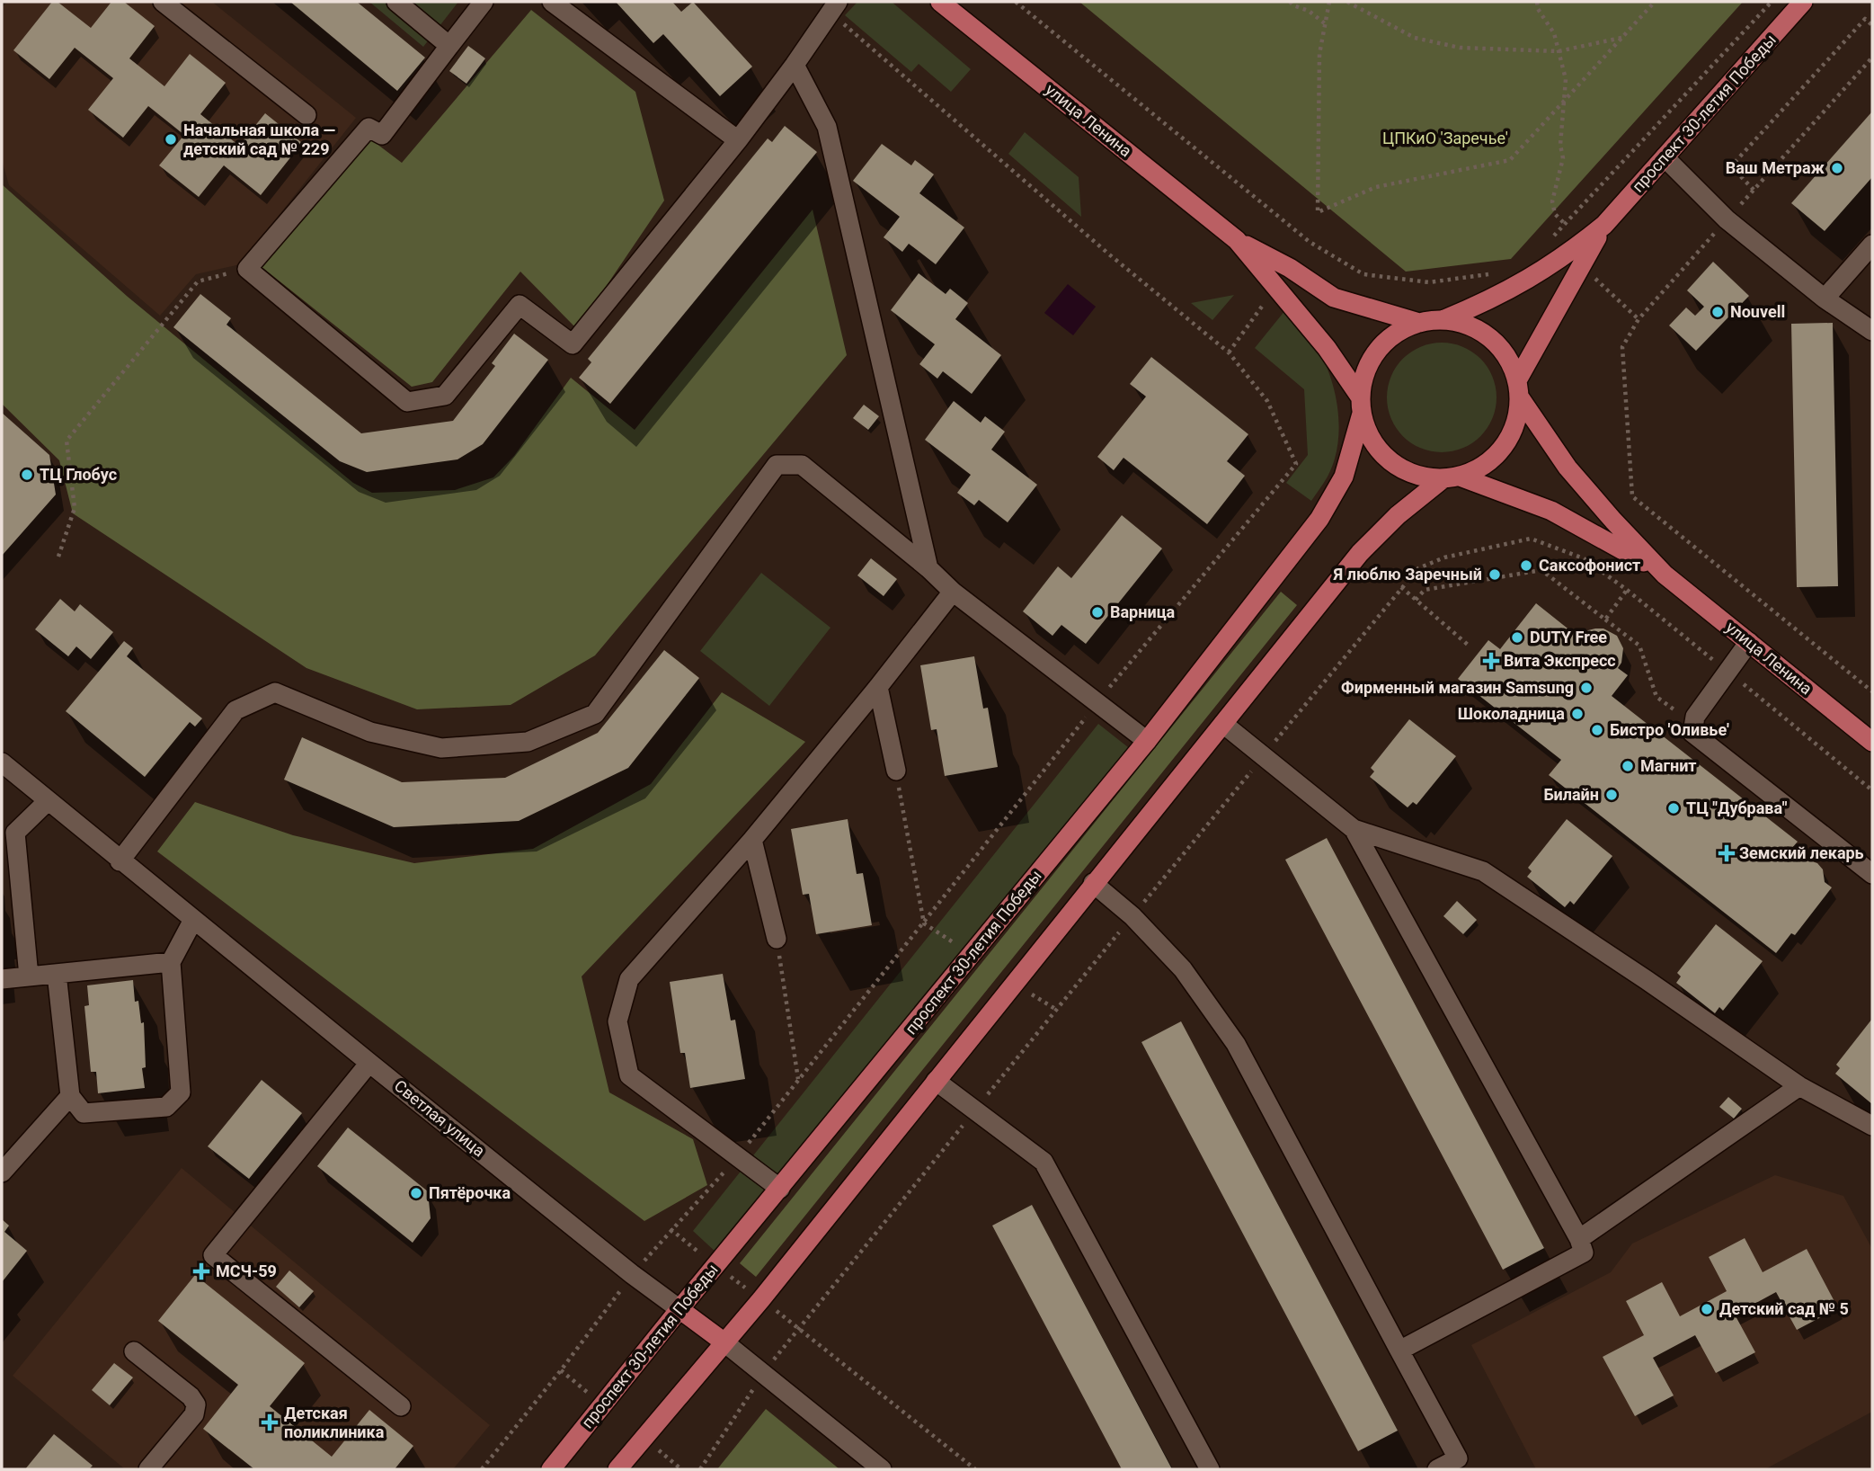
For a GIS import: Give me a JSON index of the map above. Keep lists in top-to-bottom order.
{
  "streets": {
    "main road": ["проспект 30-летия Победы", "улица Ленина", "Светлая улица"]
  },
  "crossings": [
    ["проспект 30-летия Победы", "улица Ленина"],
    ["проспект 30-летия Победы", "Светлая улица"]
  ],
  "parks": ["ЦПКиО 'Заречье'"],
  "places": {
    "other": [
      "Начальная школа — детский сад № 229",
      "Ваш Метраж",
      "Nouvell",
      "ТЦ Глобус",
      "Саксофонист",
      "Я люблю Заречный",
      "Варница",
      "DUTY Free",
      "Фирменный магазин Samsung",
      "Шоколадница",
      "Бистро 'Оливье'",
      "Магнит",
      "Билайн",
      "ТЦ \"Дубрава\"",
      "Пятёрочка",
      "Детский сад № 5"
    ],
    "health": [
      "Вита Экспресс",
      "Земский лекарь",
      "МСЧ-59",
      "Детская поликлиника"
    ]
  }
}
